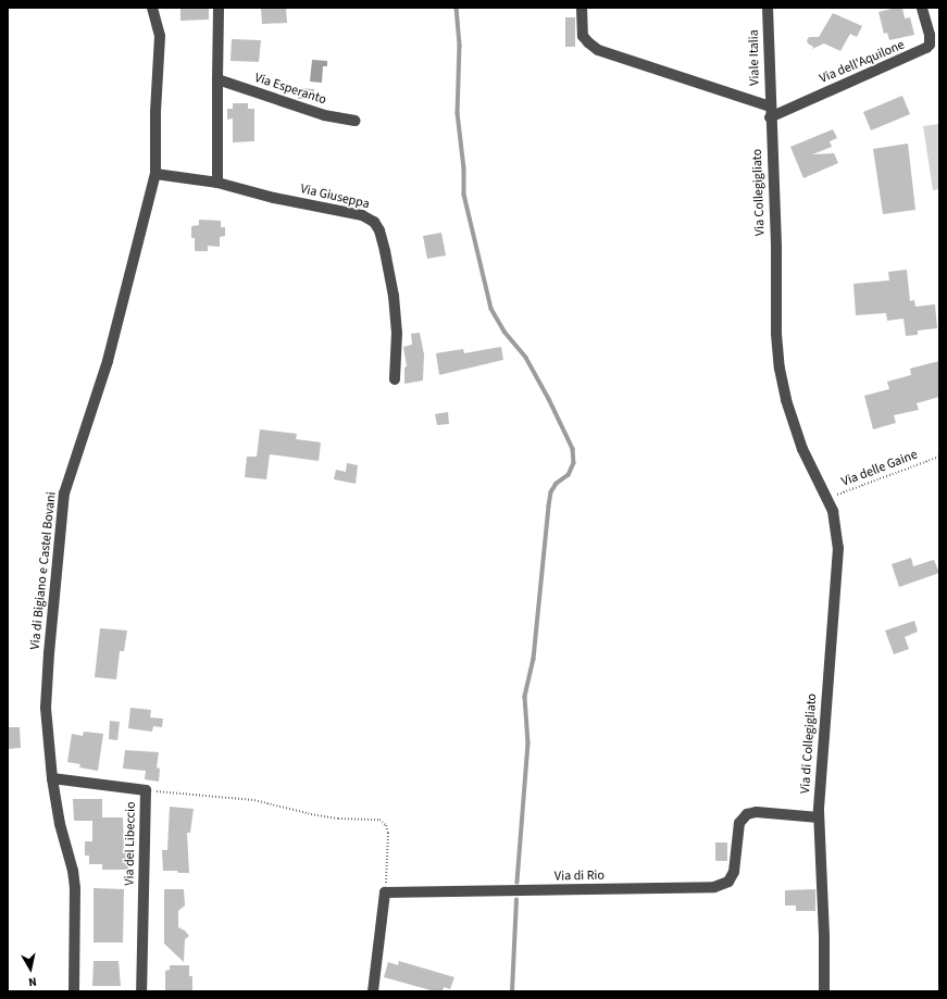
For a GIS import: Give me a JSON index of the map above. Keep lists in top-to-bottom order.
{
  "streets": {
    "street": [
      "Viale Italia",
      "Via dell'Aquilone",
      "Via Esperanto",
      "Via Collegigliato",
      "Via Giuseppa",
      "Via di Bigiano e Castel Bovani",
      "Via di Collegigliato",
      "Via del Libeccio",
      "Via di Rio"
    ],
    "path": ["Via delle Gaine"]
  },
  "crossings": [
    ["Viale Italia", "Via dell'Aquilone"],
    ["Viale Italia", "Via Collegigliato"],
    ["Via dell'Aquilone", "Via Collegigliato"],
    ["Via Collegigliato", "Via delle Gaine"],
    ["Via Collegigliato", "Via di Collegigliato"],
    ["Via Giuseppa", "Via di Bigiano e Castel Bovani"],
    ["Via delle Gaine", "Via di Collegigliato"],
    ["Via di Bigiano e Castel Bovani", "Via del Libeccio"],
    ["Via di Collegigliato", "Via di Rio"]
  ],
  "north": "bottom"
}
